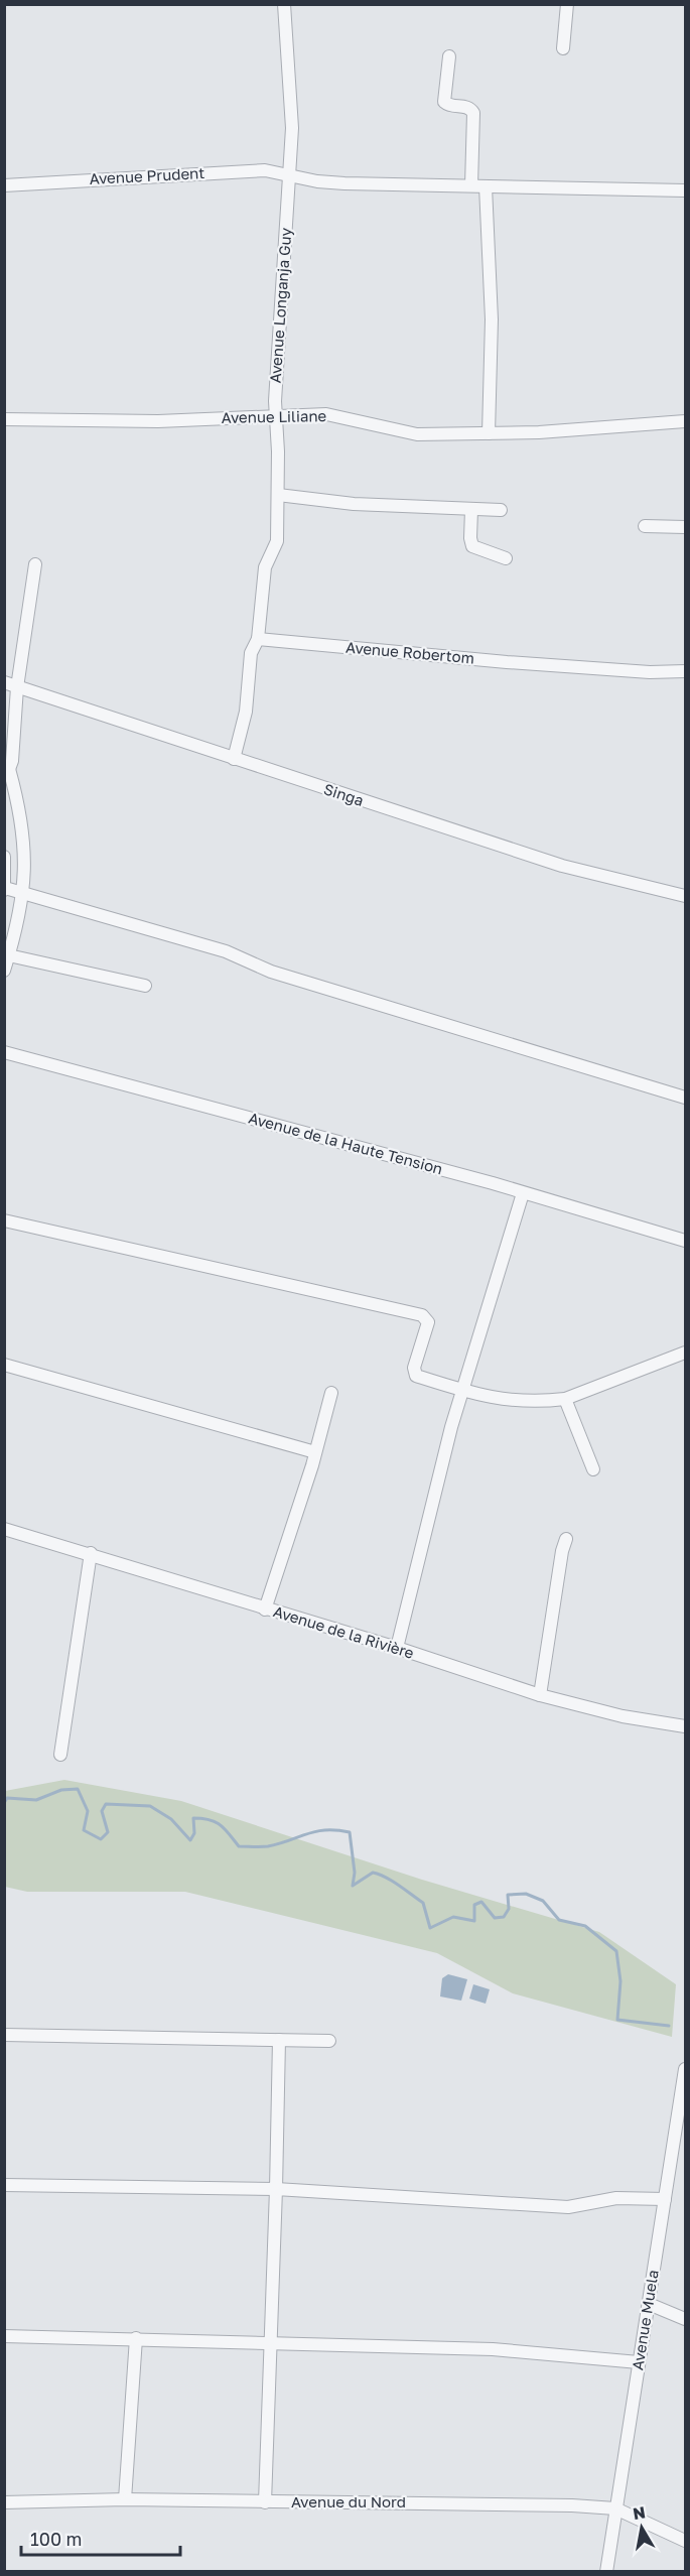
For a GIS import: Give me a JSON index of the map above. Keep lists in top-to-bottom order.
{
  "streets": {
    "street": [
      "Avenue Prudent",
      "Avenue Longanja Guy",
      "Avenue Liliane",
      "Avenue Robertom",
      "Singa",
      "Avenue de la Haute Tension",
      "Avenue de la Rivière",
      "Avenue Muela",
      "Avenue du Nord"
    ]
  },
  "crossings": [
    ["Avenue Prudent", "Avenue Longanja Guy"],
    ["Avenue Longanja Guy", "Avenue Liliane"],
    ["Avenue Longanja Guy", "Avenue Robertom"],
    ["Avenue Muela", "Avenue du Nord"]
  ],
  "scale_bar": "100 m",
  "north": "top"
}
